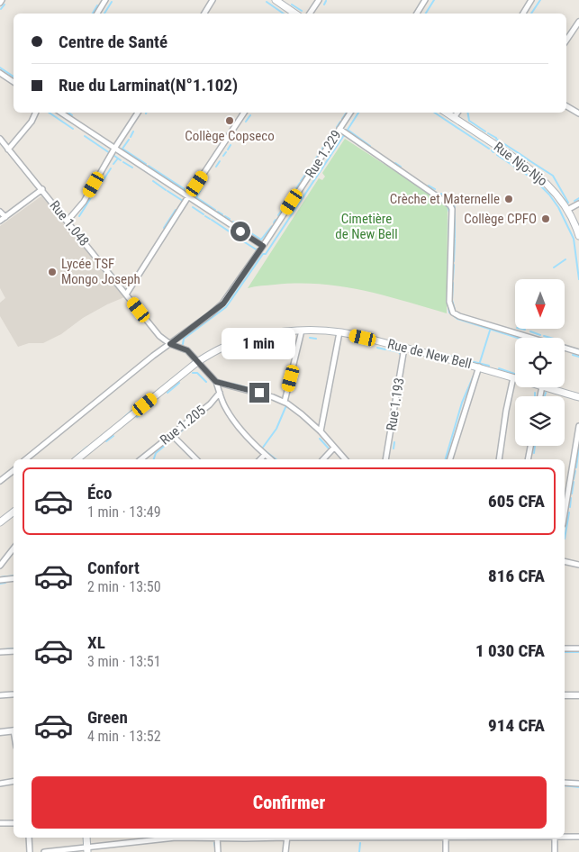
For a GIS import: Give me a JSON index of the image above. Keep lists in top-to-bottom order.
{
  "streets": {
    "main road": ["Rue Njo-Njo", "Rue de New Bell"],
    "street": [
      "Rue 1.229",
      "Rue 1.048",
      "Rue 1.193",
      "Rue 1.205"
    ]
  },
  "crossings": [
    ["Rue 1.229", "Rue 1.048"],
    ["Rue 1.048", "Rue de New Bell"],
    ["Rue de New Bell", "Rue 1.193"]
  ],
  "parks": ["Cimetière de New Bell"],
  "places": [
    "Collège Copseco",
    "Crèche et Maternelle",
    "Collège CPFO",
    "Lycée TSF Mongo Joseph"
  ],
  "north": "bottom",
  "page": {
    "banner": ["Centre de Santé", "Rue du Larminat(N°1.102)"],
    "bubble": "1 min",
    "list": [
      {
        "name": "Éco",
        "note": "1 min · 13:49",
        "value": "605 CFA"
      },
      {
        "name": "Confort",
        "note": "2 min · 13:50",
        "value": "816 CFA"
      },
      {
        "name": "XL",
        "note": "3 min · 13:51",
        "value": "1 030 CFA"
      },
      {
        "name": "Green",
        "note": "4 min · 13:52",
        "value": "914 CFA"
      }
    ],
    "buttons": "Confirmer"
  }
}
